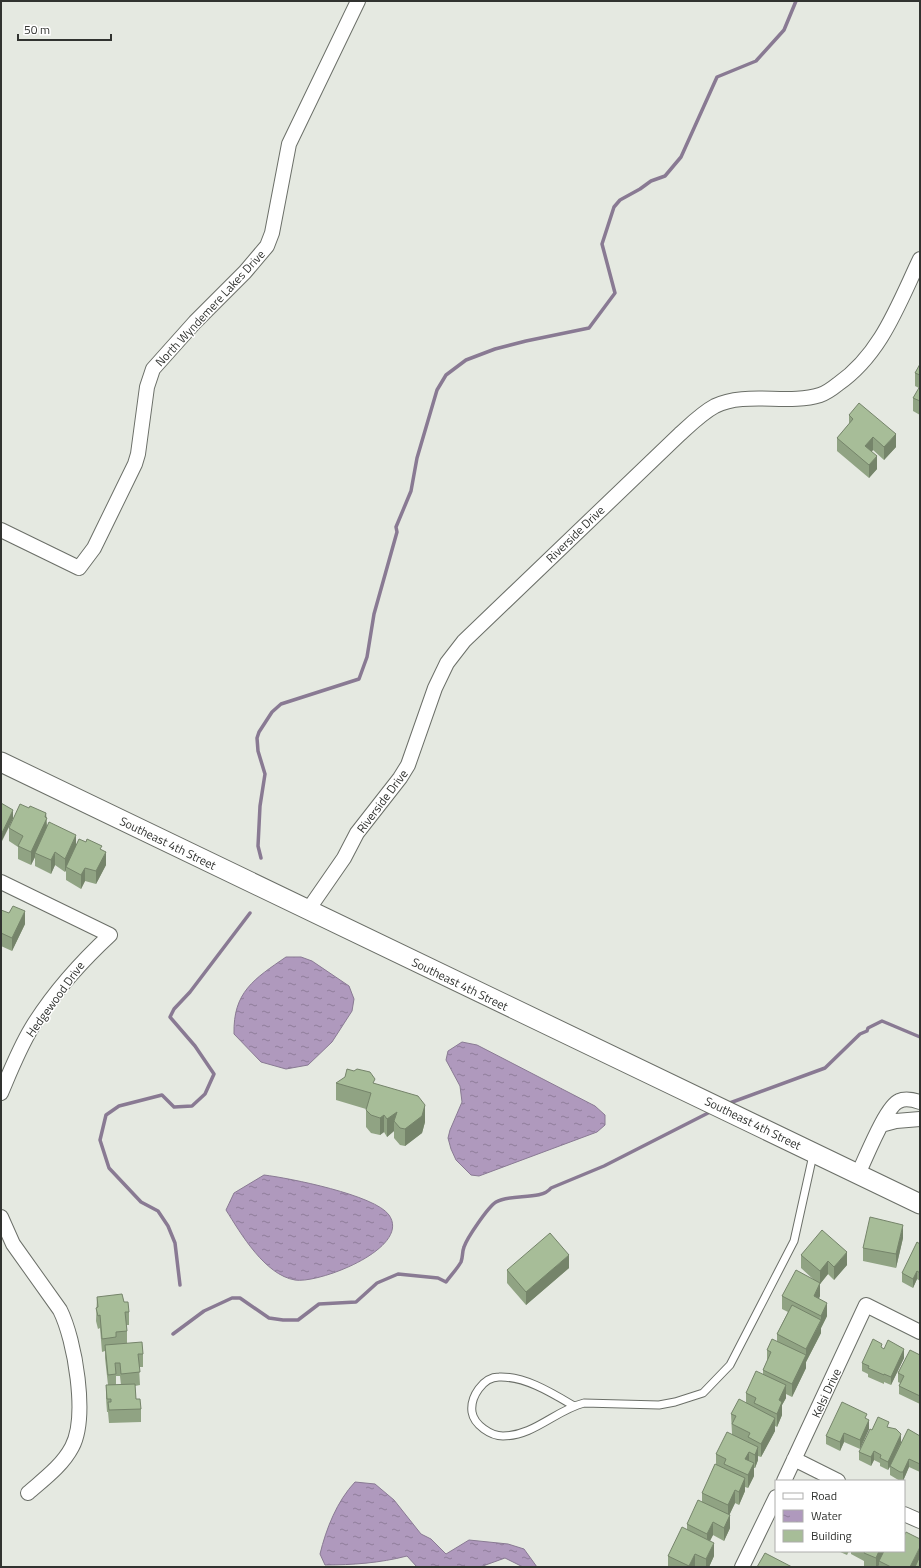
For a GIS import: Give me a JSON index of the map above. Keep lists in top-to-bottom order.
{
  "streets": {
    "main road": ["Southeast 4th Street"],
    "street": [
      "North Wyndemere Lakes Drive",
      "Riverside Drive",
      "Hedgewood Drive",
      "Kelsi Drive"
    ]
  },
  "crossings": [
    ["Riverside Drive", "Southeast 4th Street"]
  ],
  "legend": ["Road", "Water", "Building"],
  "scale_bar": "50 m"
}
